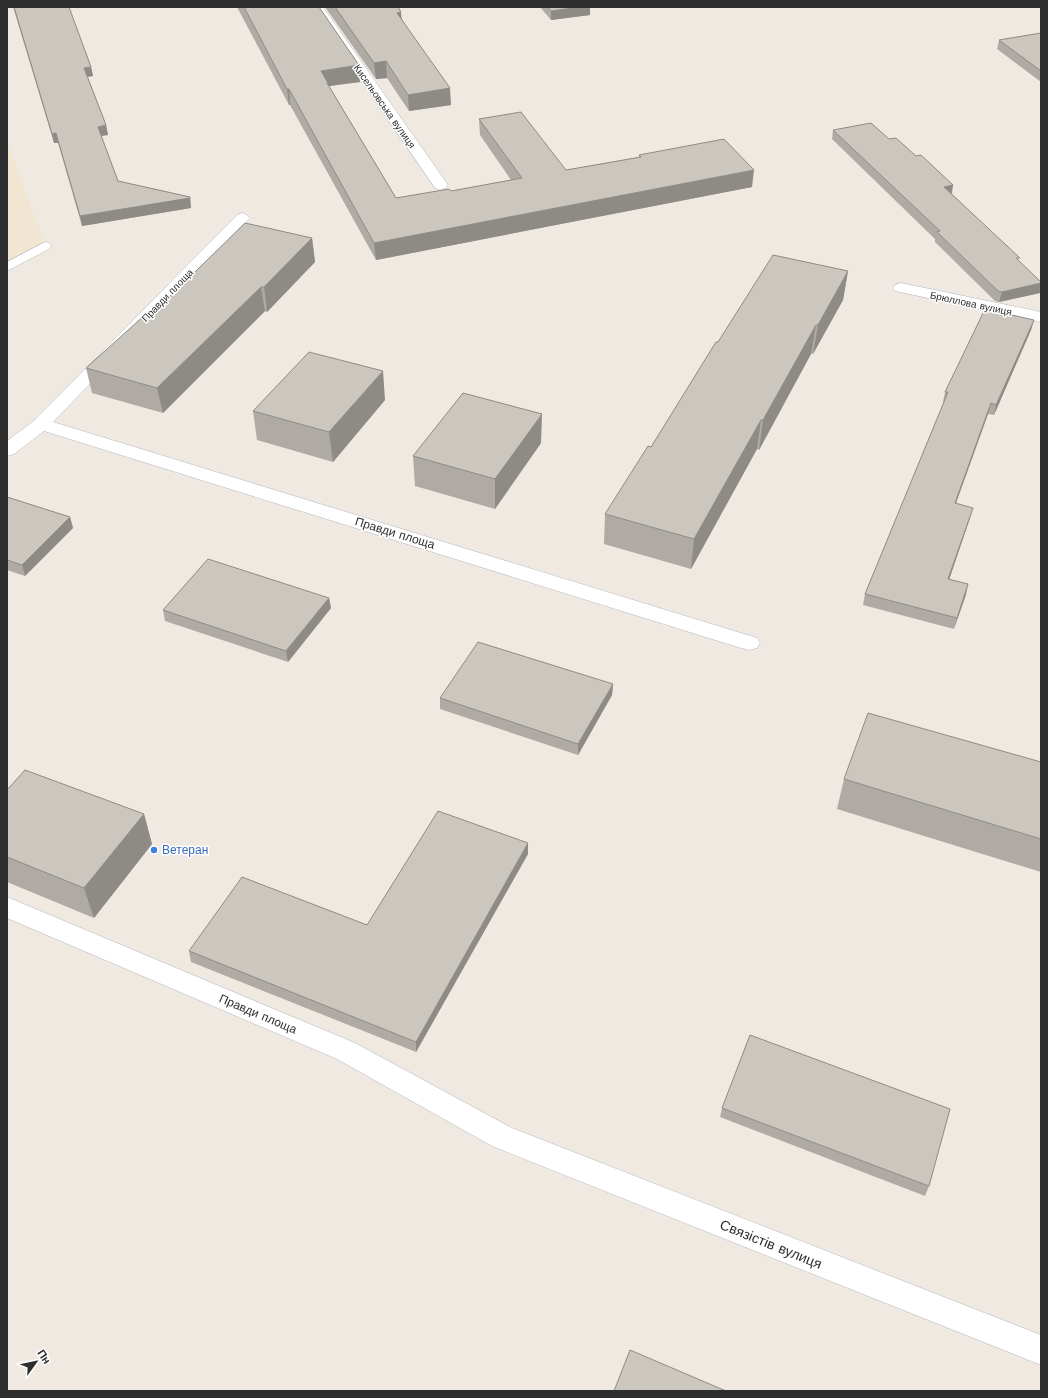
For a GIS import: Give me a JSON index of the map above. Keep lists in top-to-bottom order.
{
  "streets": {
    "street": [
      "Кисельовська вулиця",
      "Правди площа",
      "Брюллова вулиця",
      "Связістів вулиця"
    ]
  },
  "crossings": [
    ["Правди площа", "Связістів вулиця"]
  ],
  "places": ["Ветеран"],
  "north": "top right"
}
